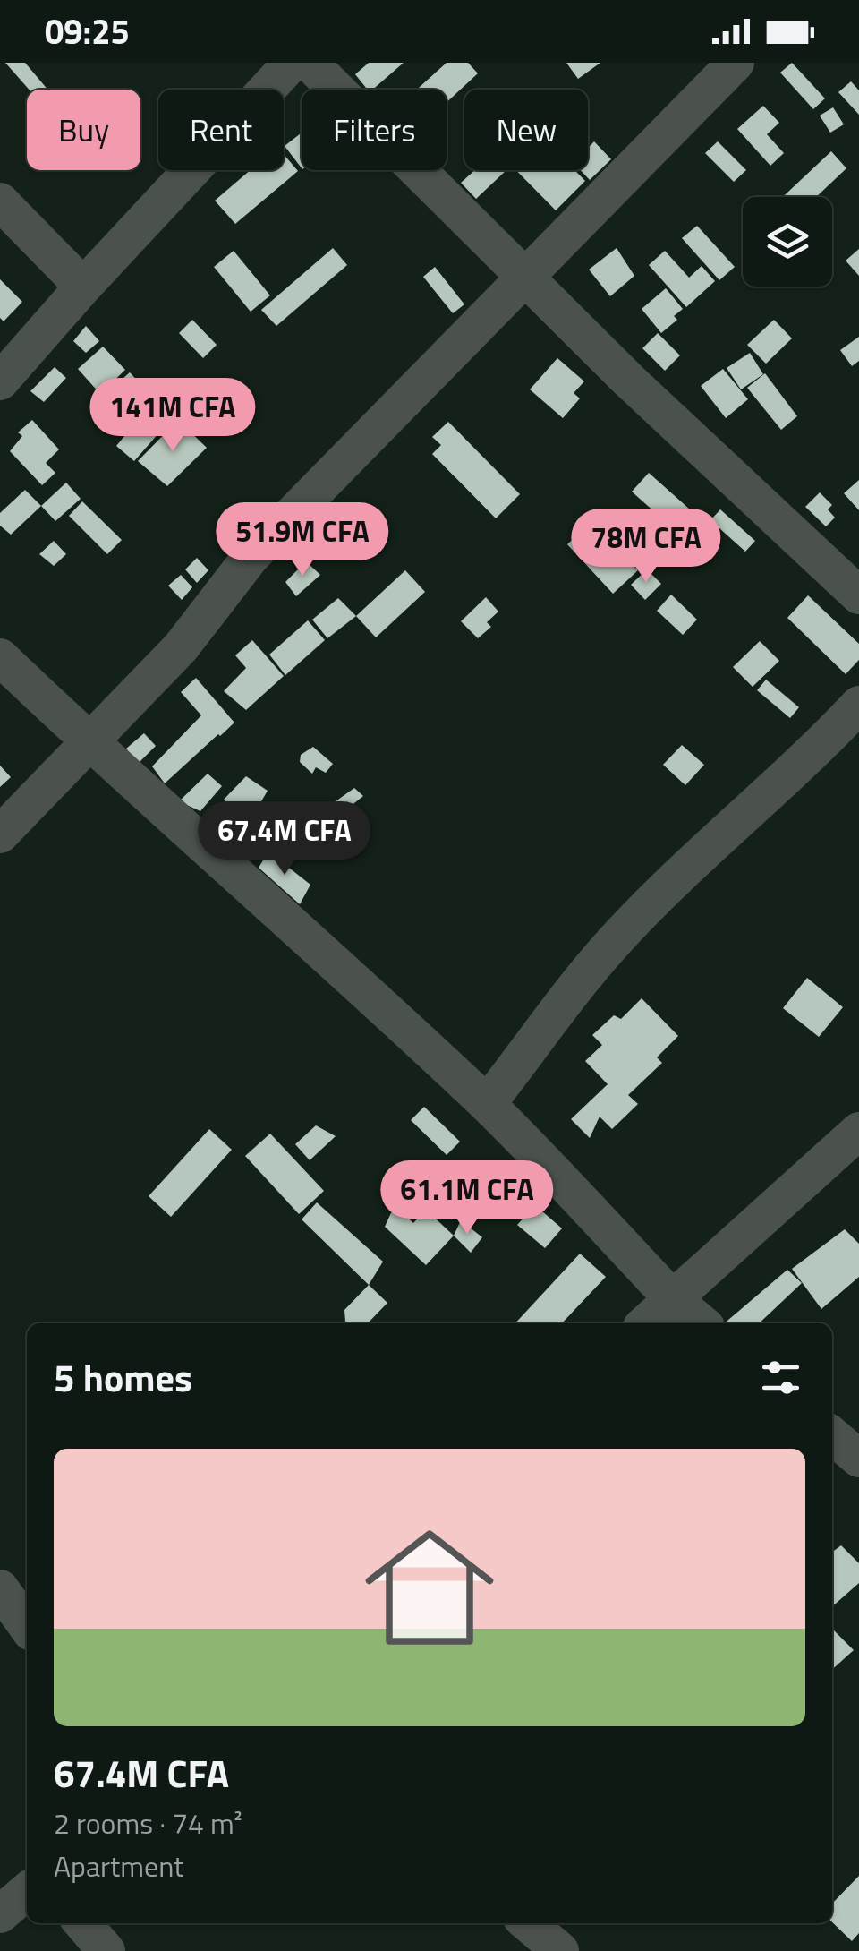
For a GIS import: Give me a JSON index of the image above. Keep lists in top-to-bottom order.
{
  "page": {
    "status": "09:25",
    "chip": [
      "Buy",
      "Rent",
      "Filters",
      "New"
    ],
    "price": [
      "141M CFA",
      "51.9M CFA",
      "78M CFA",
      "67.4M CFA",
      "61.1M CFA"
    ],
    "heading": "5 homes",
    "list": [
      {
        "name": "67.4M CFA",
        "note": "2 rooms · 74 m² · Apartment"
      }
    ]
  }
}
